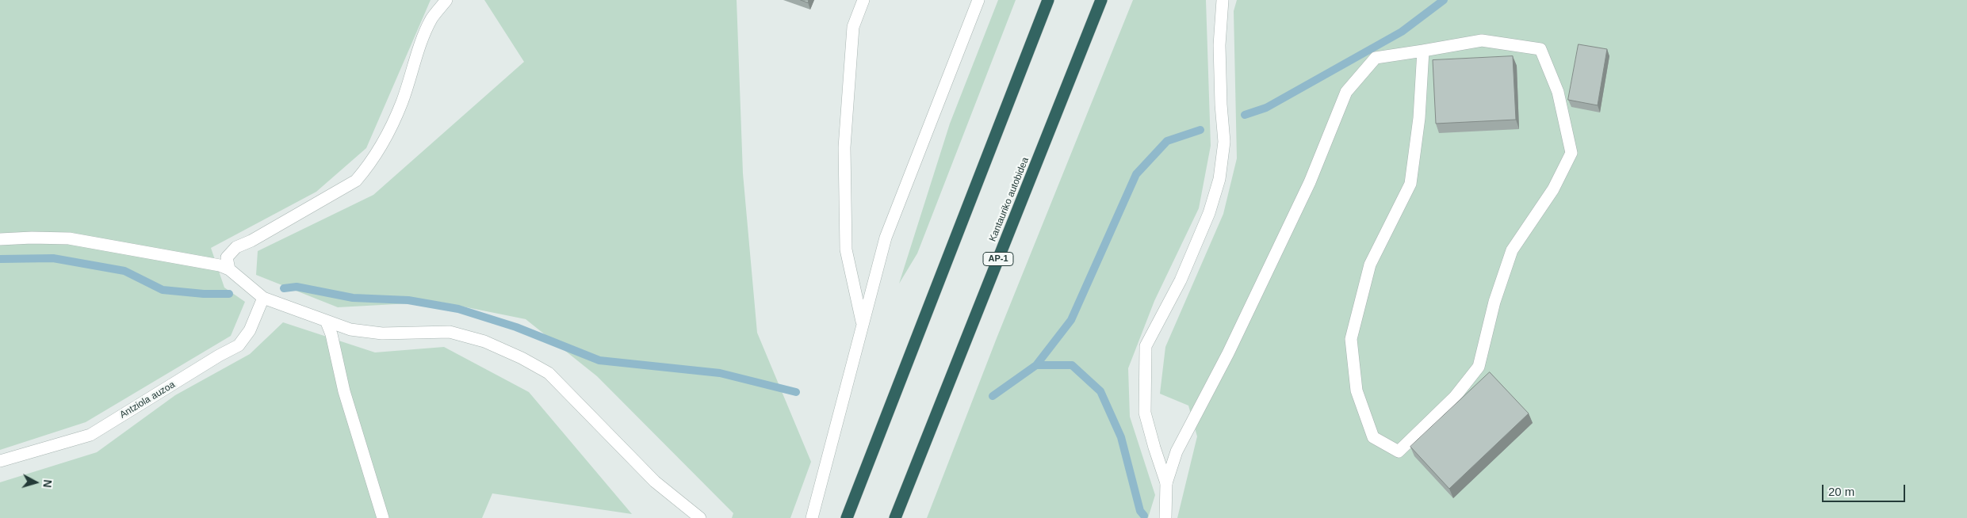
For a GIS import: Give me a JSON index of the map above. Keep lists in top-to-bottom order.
{
  "streets": {
    "highway": ["Kantauriko autobidea", "AP-1"],
    "street": ["Antziola auzoa"]
  },
  "scale_bar": "20 m",
  "north": "right"
}
